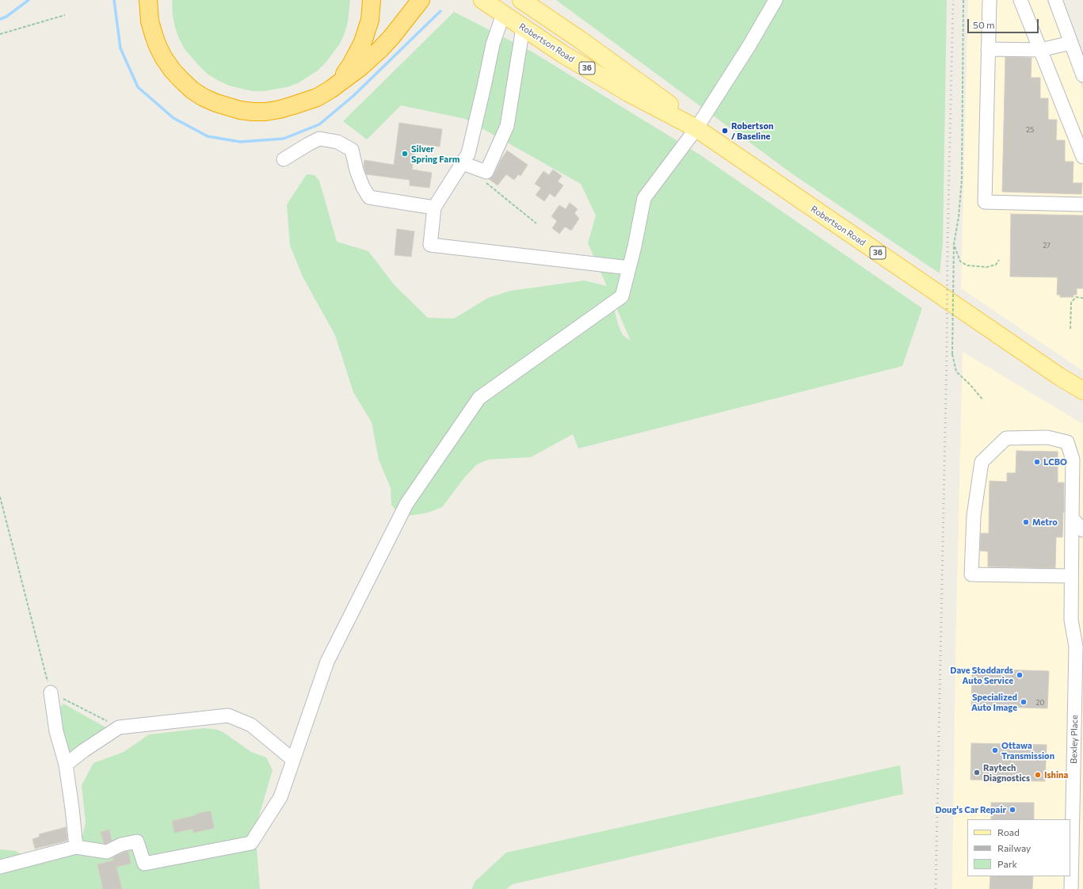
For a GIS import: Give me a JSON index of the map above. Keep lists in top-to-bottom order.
{
  "streets": {
    "main road": ["Robertson Road", "36"],
    "street": ["Bexley Place"]
  },
  "places": [
    "Robertson / Baseline",
    "Silver Spring Farm",
    "LCBO",
    "Metro",
    "Dave Stoddards Auto Service",
    "Specialized Auto Image",
    "Ottawa Transmission",
    "Raytech Diagnostics",
    "Ishina",
    "Doug's Car Repair"
  ],
  "house_numbers": ["25", "27", "20"],
  "legend": ["Road", "Railway", "Park"],
  "scale_bar": "50 m"
}
